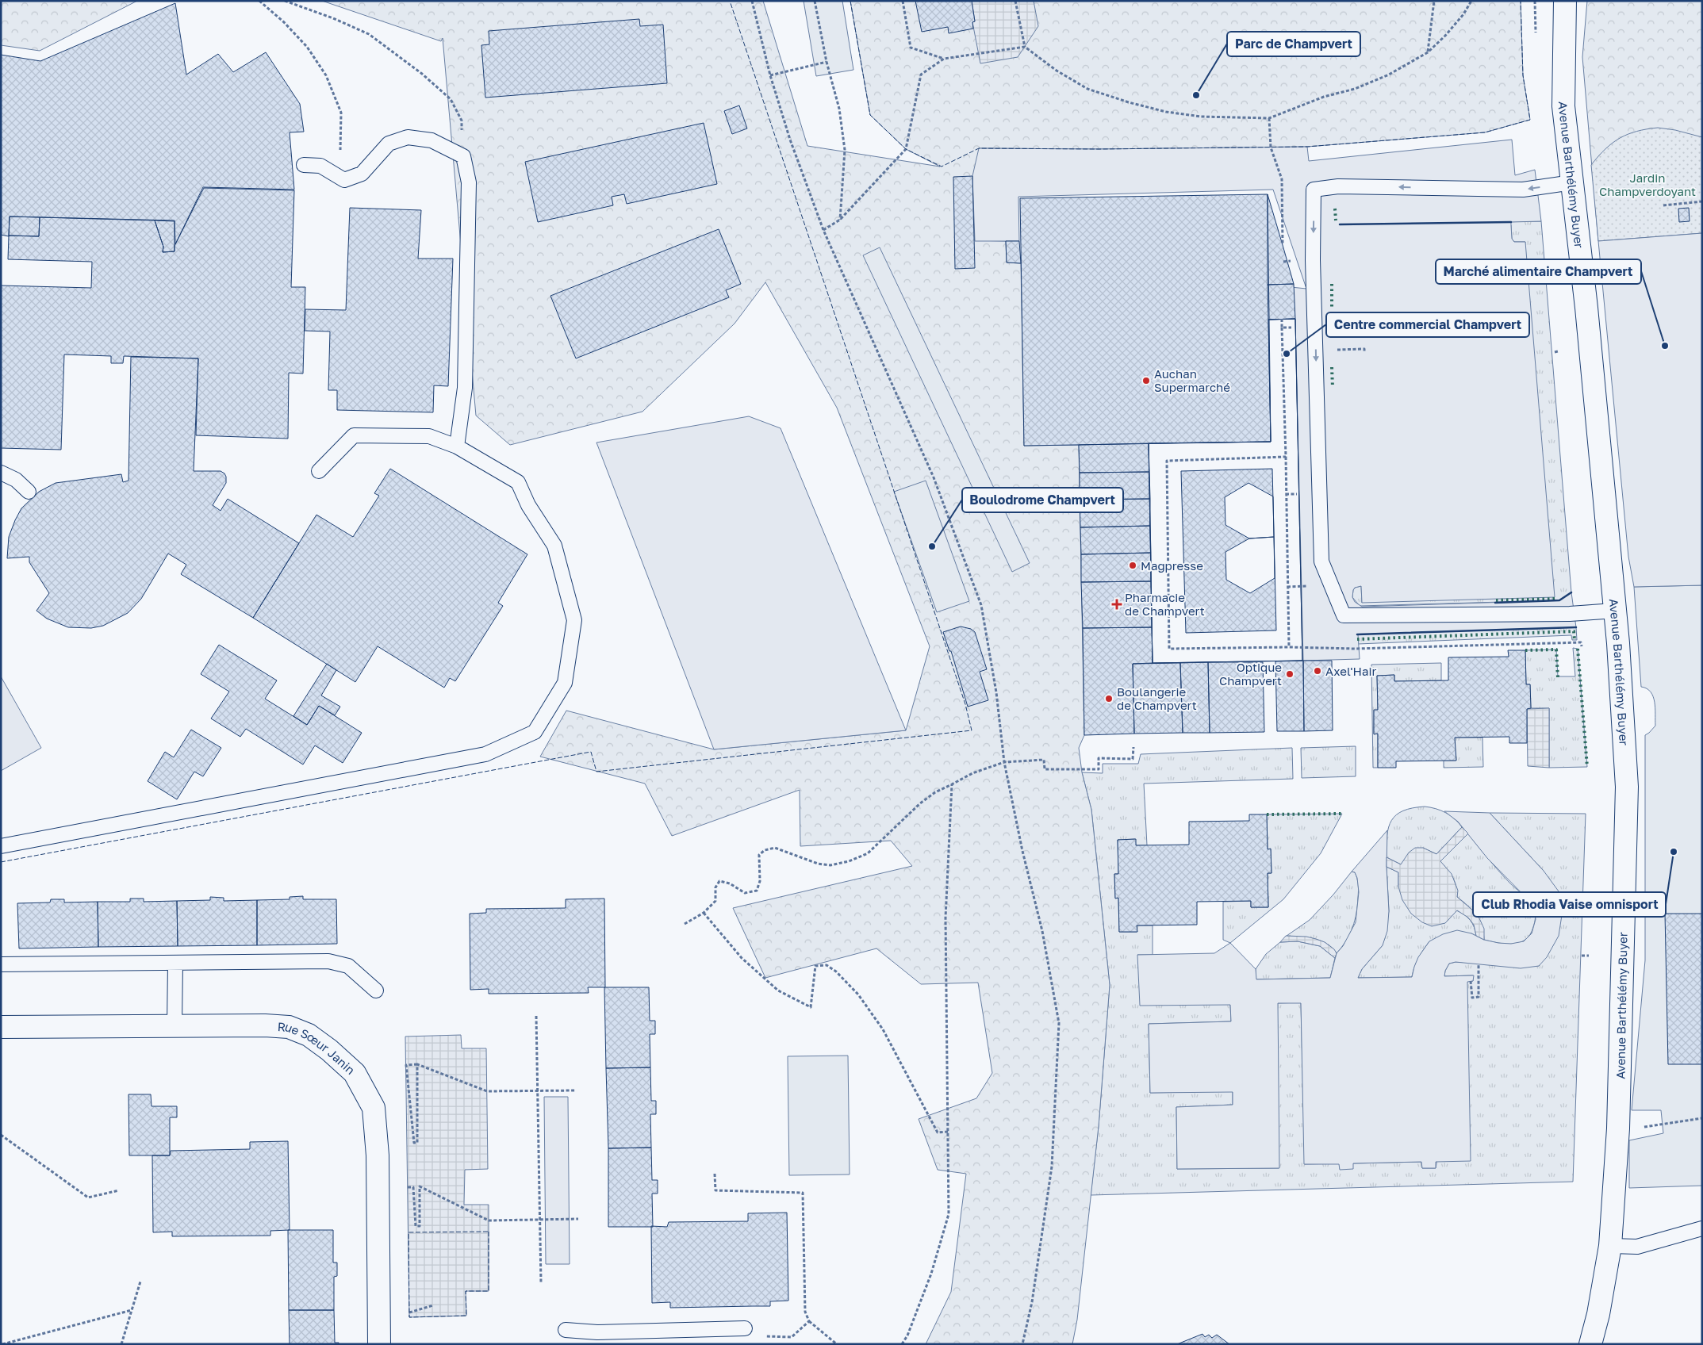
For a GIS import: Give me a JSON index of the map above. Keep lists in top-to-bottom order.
{
  "streets": {
    "main road": ["Avenue Barthélémy Buyer", "Rue Sœur Janin"]
  },
  "parks": ["Jardin Champverdoyant"],
  "places": {
    "other": [
      "Parc de Champvert",
      "Marché alimentaire Champvert",
      "Centre commercial Champvert",
      "Auchan Supermarché",
      "Boulodrome Champvert",
      "Magpresse",
      "Axel'Hair",
      "Optique Champvert",
      "Boulangerie de Champvert",
      "Club Rhodia Vaise omnisport"
    ],
    "health": ["Pharmacie de Champvert"]
  }
}
